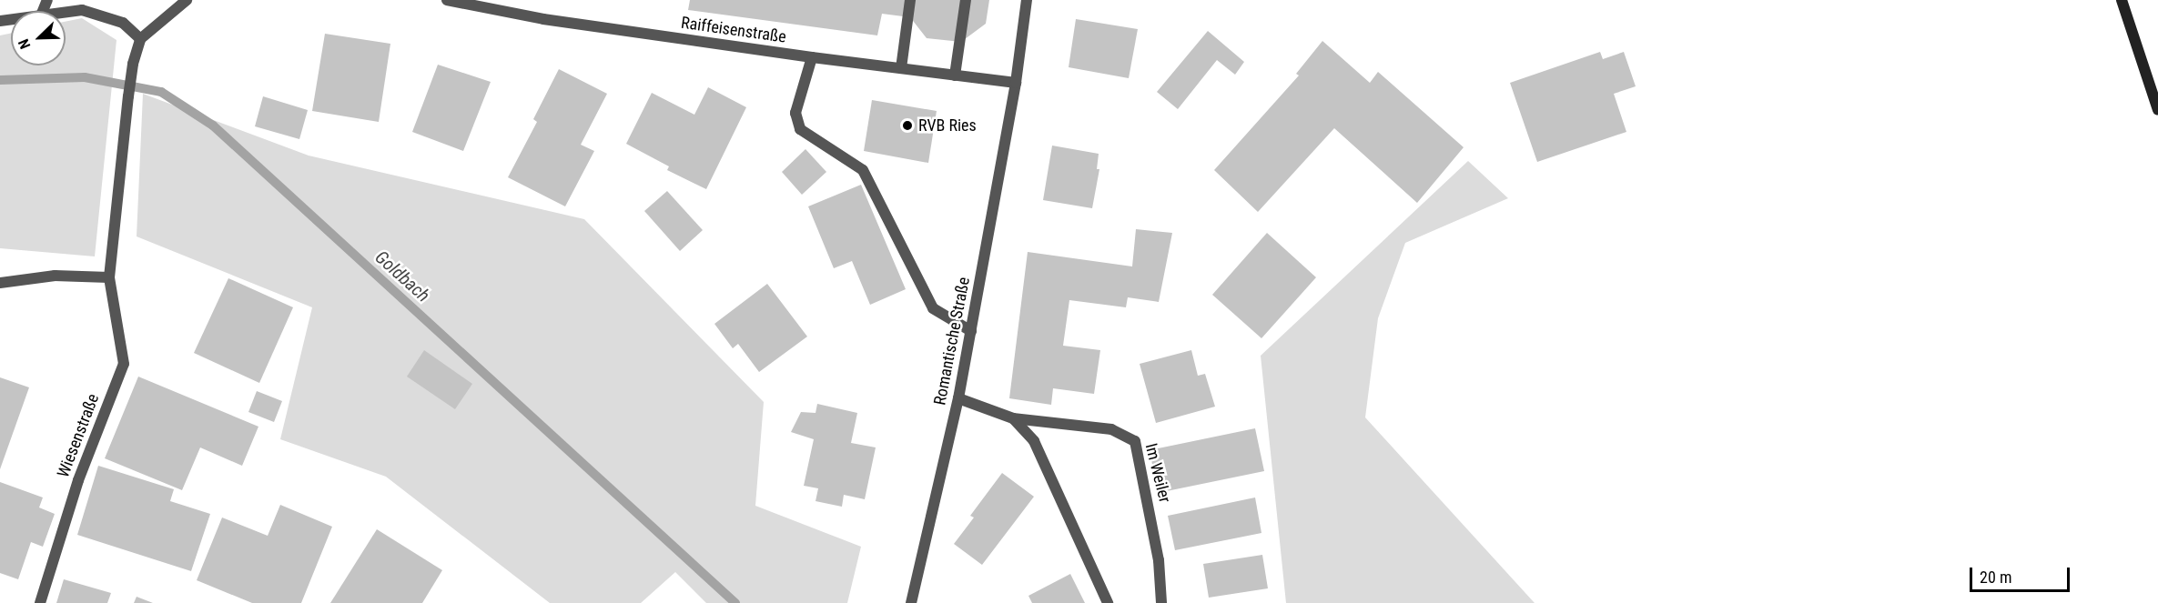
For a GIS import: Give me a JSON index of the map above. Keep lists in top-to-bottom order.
{
  "streets": {
    "street": [
      "Raiffeisenstraße",
      "Romantische Straße",
      "Wiesenstraße",
      "Im Weiler"
    ]
  },
  "crossings": [
    ["Raiffeisenstraße", "Romantische Straße"],
    ["Romantische Straße", "Im Weiler"]
  ],
  "water": ["Goldbach"],
  "places": ["RVB Ries"],
  "scale_bar": "20 m",
  "north": "bottom left"
}
